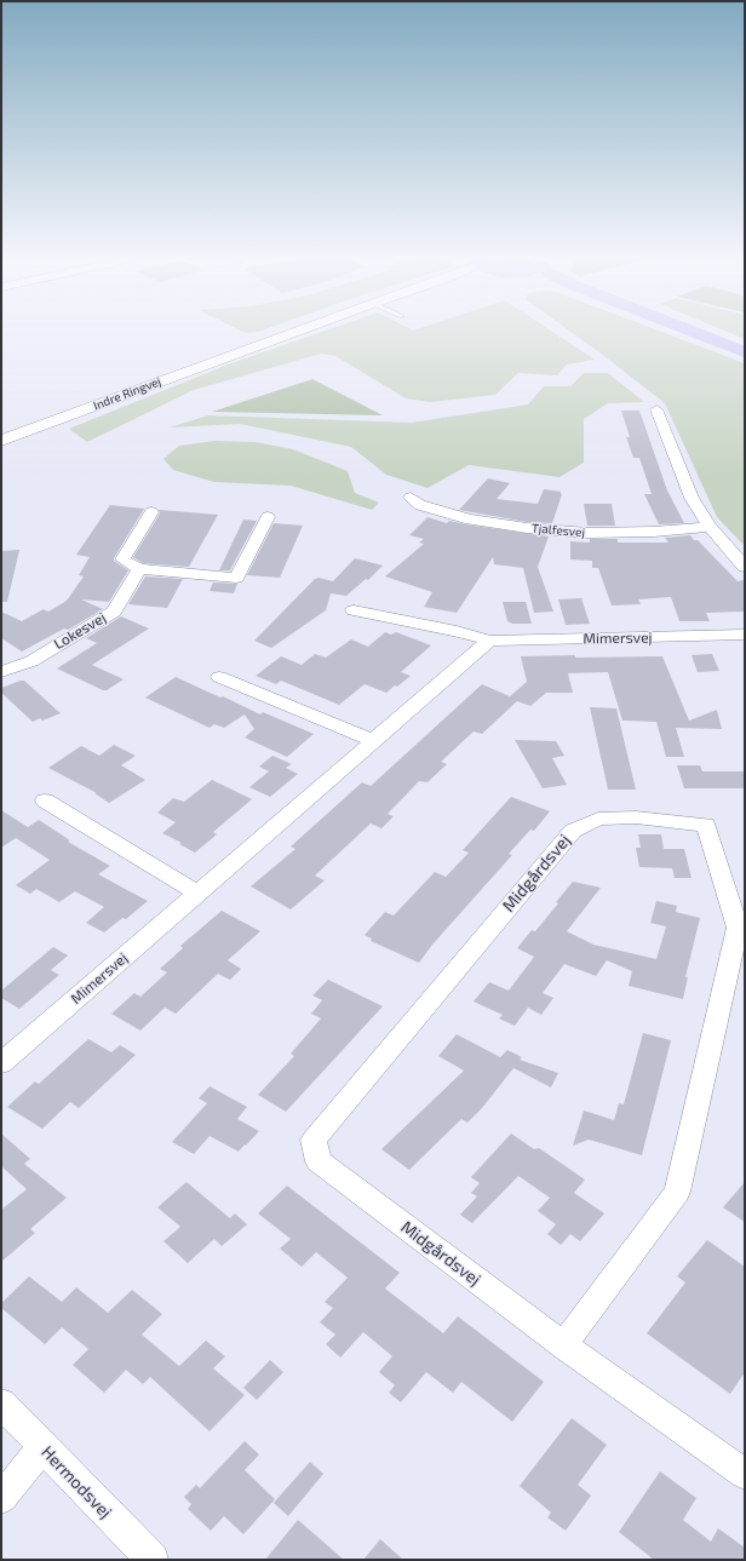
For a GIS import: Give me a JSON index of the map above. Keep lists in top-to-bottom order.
{
  "streets": {
    "street": [
      "Indre Ringvej",
      "Tjalfesvej",
      "Lokesvej",
      "Mimersvej",
      "Midgårdsvej",
      "Hermodsvej"
    ]
  }
}
